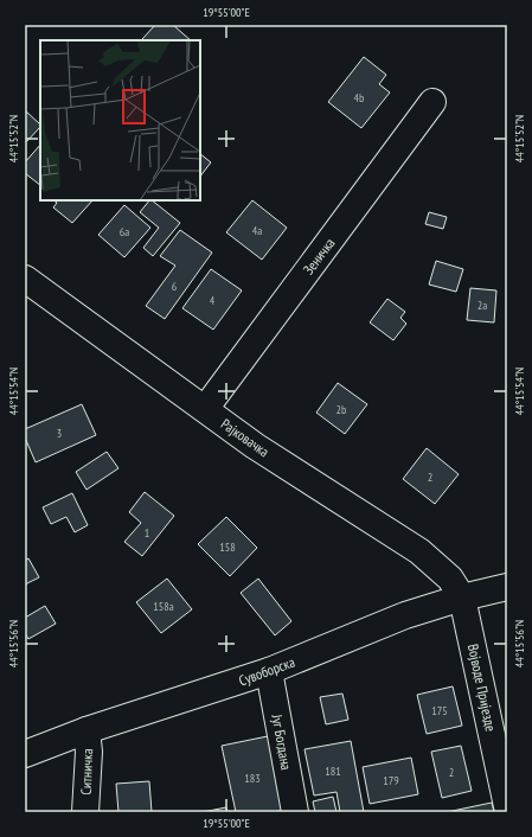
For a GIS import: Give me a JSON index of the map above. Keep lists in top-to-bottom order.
{
  "streets": {
    "main road": [
      "Зеничка",
      "Рајковачка",
      "Сувоборска",
      "Војводе Пријезде",
      "Југ Богдана",
      "Ситничка"
    ]
  },
  "crossings": [
    ["Зеничка", "Рајковачка"],
    ["Рајковачка", "Сувоборска"],
    ["Рајковачка", "Војводе Пријезде"],
    ["Сувоборска", "Војводе Пријезде"],
    ["Сувоборска", "Југ Богдана"],
    ["Сувоборска", "Ситничка"]
  ],
  "house_numbers": [
    "4b",
    "4a",
    "6a",
    "6",
    "4",
    "2a",
    "2b",
    "3",
    "2",
    "1",
    "158",
    "158a",
    "175",
    "181",
    "2",
    "183",
    "179"
  ],
  "coordinates": [
    "19°55'00\"E",
    "44°15'52\"N",
    "44°15'54\"N",
    "44°15'56\"N"
  ]
}
